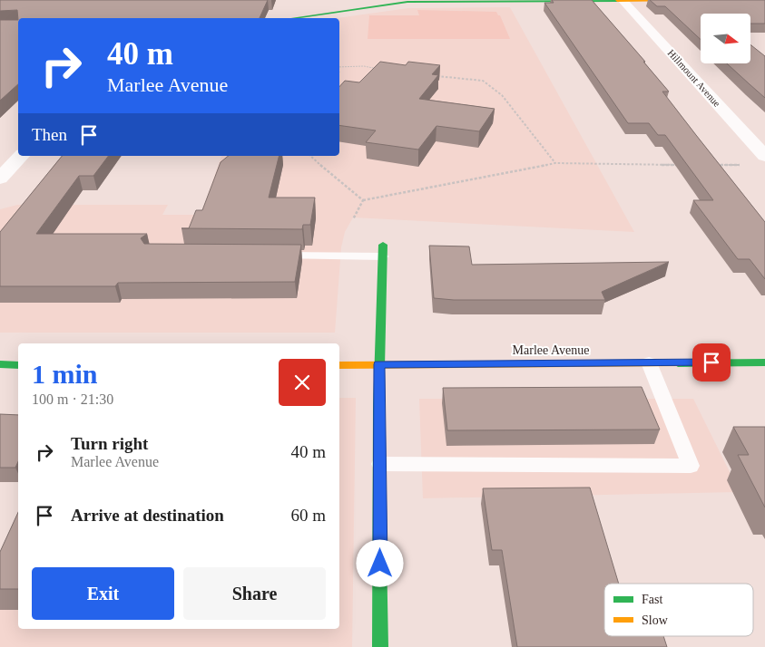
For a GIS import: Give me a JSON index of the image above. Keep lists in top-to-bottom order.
{
  "streets": {
    "street": ["Hillmount Avenue", "Marlee Avenue"]
  },
  "legend": ["Fast", "Slow"],
  "north": "right",
  "page": {
    "turn": ["40 m", "Marlee Avenue"],
    "then": "Then",
    "heading": ["1 min", "100 m · 21:30"],
    "list": [
      {
        "name": "Turn right",
        "note": "Marlee Avenue",
        "value": "40 m"
      },
      {
        "name": "Arrive at destination",
        "value": "60 m"
      }
    ],
    "buttons": ["Exit", "Share"]
  }
}
